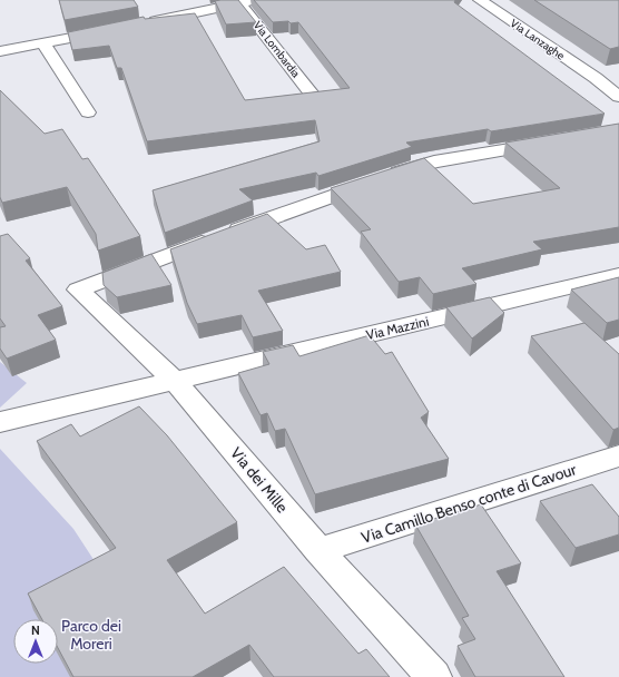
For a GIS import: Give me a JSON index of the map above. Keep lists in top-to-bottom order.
{
  "streets": {
    "street": [
      "Via Lanzaghe",
      "Via Lombardia",
      "Via Mazzini",
      "Via dei Mille",
      "Via Camillo Benso conte di Cavour"
    ]
  },
  "crossings": [
    ["Via Mazzini", "Via dei Mille"],
    ["Via dei Mille", "Via Camillo Benso conte di Cavour"]
  ],
  "parks": ["Parco dei Moreri"],
  "north": "top"
}
